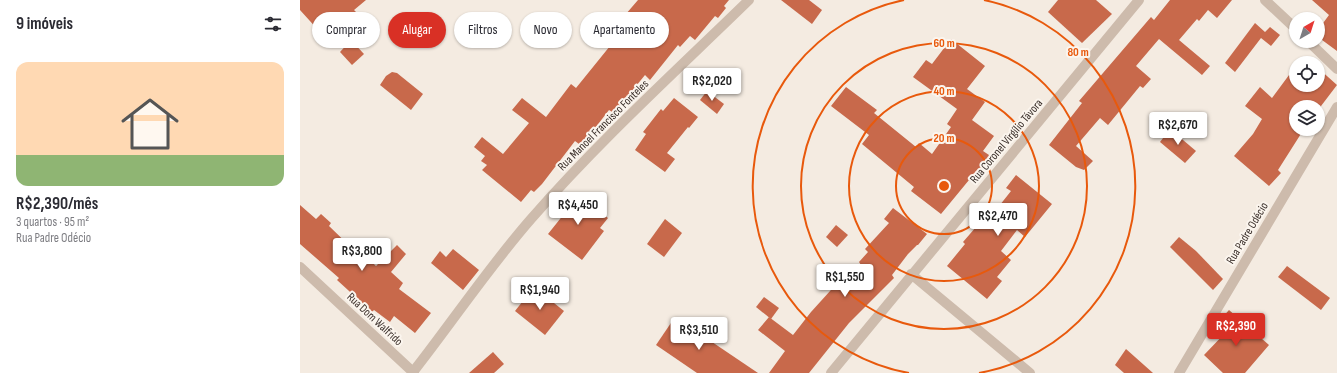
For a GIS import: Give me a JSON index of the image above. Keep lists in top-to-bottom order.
{
  "streets": {
    "street": [
      "Rua Manoel Francisco Fonteles",
      "Rua Coronel Virgílio Távora",
      "Rua Padre Odécio",
      "Rua Dom Walfrido"
    ]
  },
  "crossings": [
    ["Rua Manoel Francisco Fonteles", "Rua Dom Walfrido"]
  ],
  "north": "top right",
  "page": {
    "heading": "9 imóveis",
    "chip": [
      "Comprar",
      "Alugar",
      "Filtros",
      "Novo",
      "Apartamento"
    ],
    "list": [
      {
        "name": "R$2,390/mês",
        "note": "3 quartos · 95 m² · Rua Padre Odécio"
      }
    ],
    "price": [
      "R$2,020",
      "R$2,670",
      "R$4,450",
      "R$2,470",
      "R$3,800",
      "R$1,550",
      "R$1,940",
      "R$2,390",
      "R$3,510"
    ]
  },
  "rings": [
    "60 m",
    "80 m",
    "40 m",
    "20 m"
  ]
}
